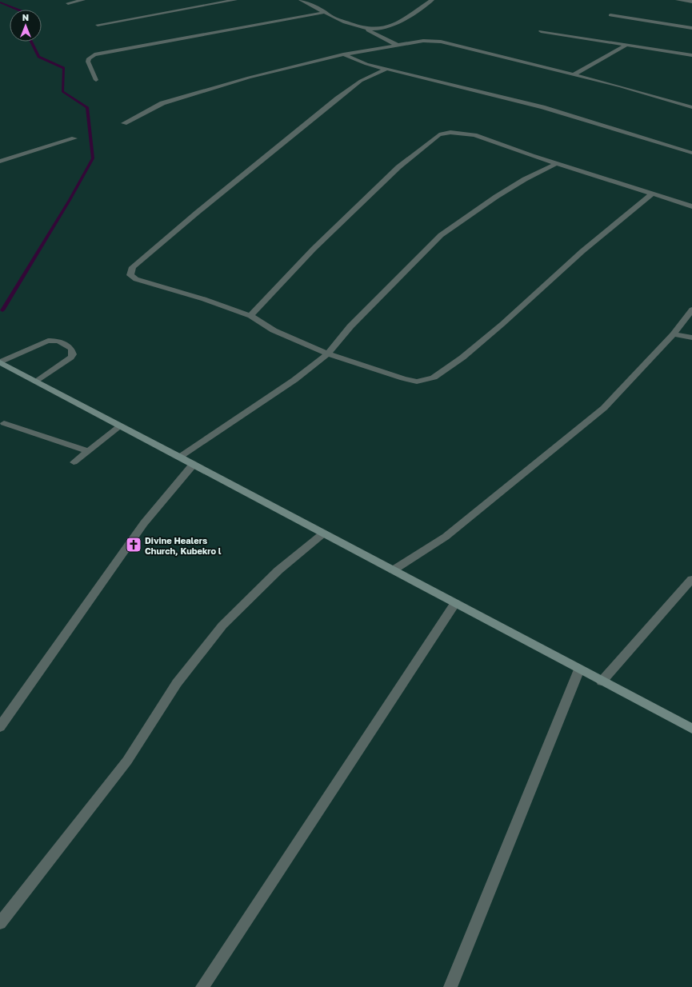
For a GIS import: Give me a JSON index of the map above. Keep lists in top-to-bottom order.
{
  "places": {
    "church": ["Divine Healers Church, Kubekro l"]
  },
  "north": "top"
}
